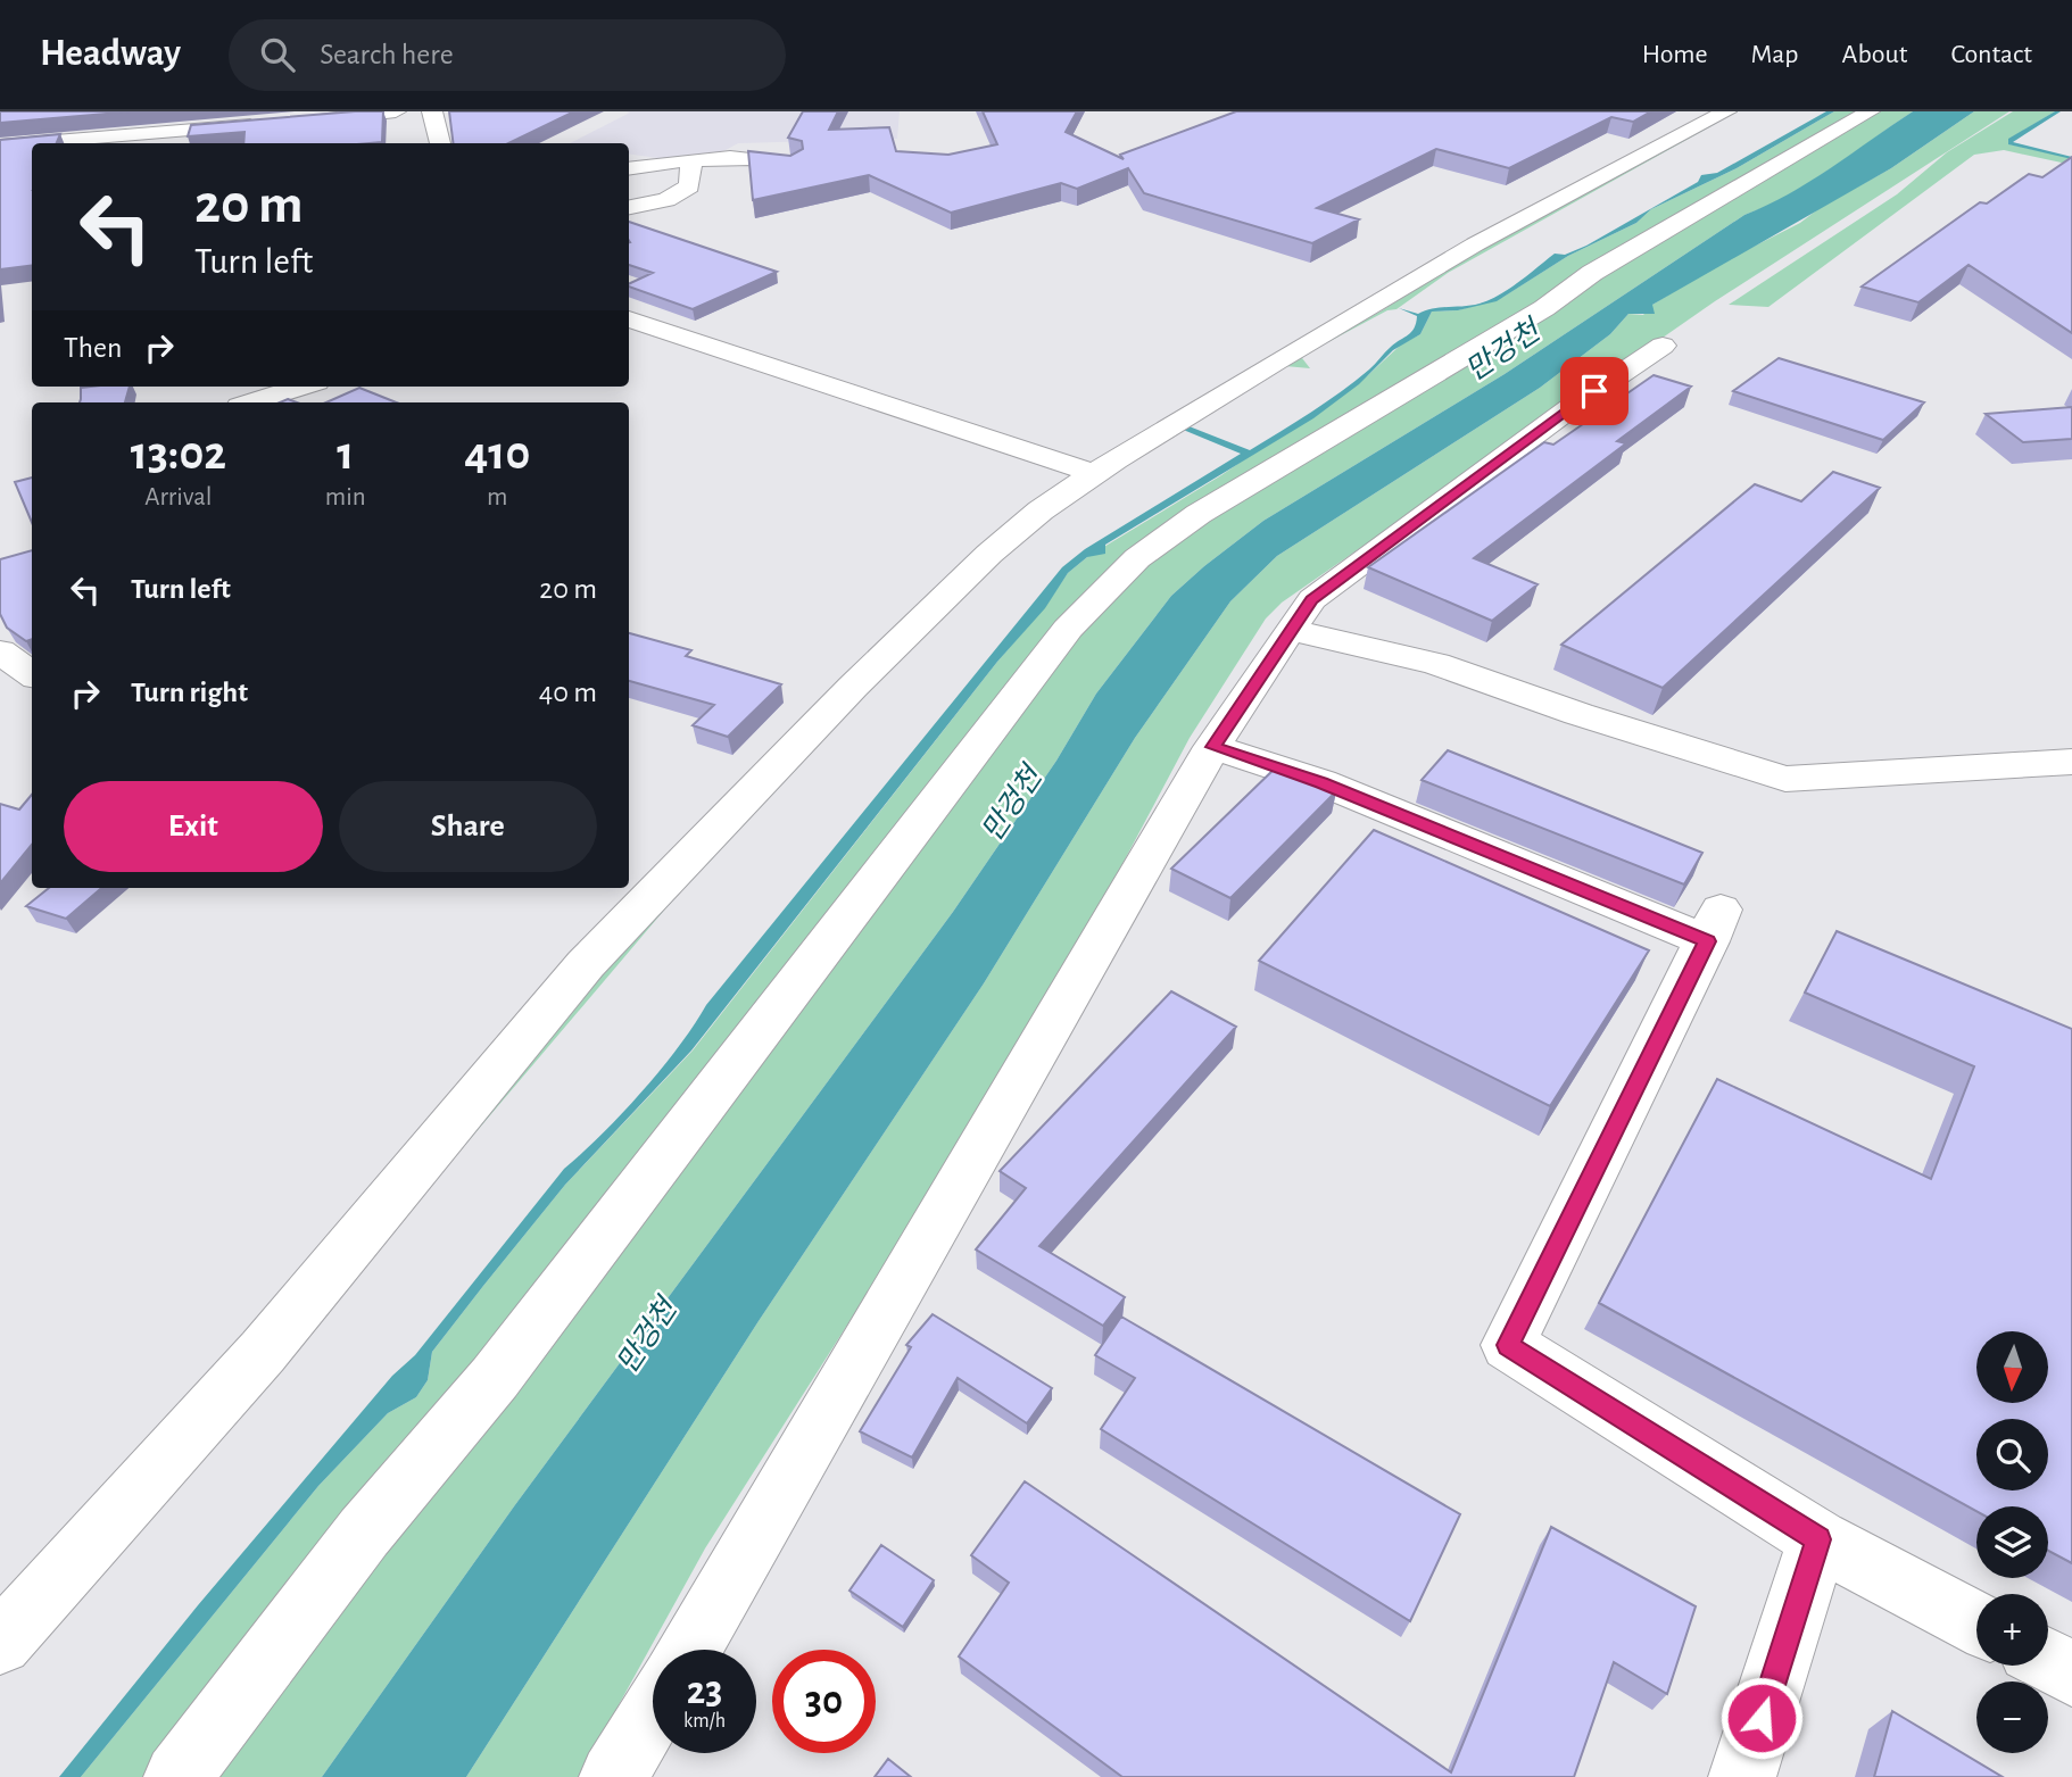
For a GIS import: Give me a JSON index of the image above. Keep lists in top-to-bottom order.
{
  "water": ["만겅천"],
  "north": "bottom",
  "page": {
    "header": "Headway",
    "search": "Search here",
    "nav": [
      "Home",
      "Map",
      "About",
      "Contact"
    ],
    "turn": ["20 m", "Turn left"],
    "then": "Then",
    "eta": [
      "13:02",
      "Arrival",
      "1",
      "min",
      "410",
      "m"
    ],
    "list": [
      {
        "name": "Turn left",
        "value": "20 m"
      },
      {
        "name": "Turn right",
        "value": "40 m"
      }
    ],
    "buttons": ["Exit", "Share"],
    "map_buttons": ["+", "−"],
    "speed": "23 km/h",
    "limit": "30"
  }
}
